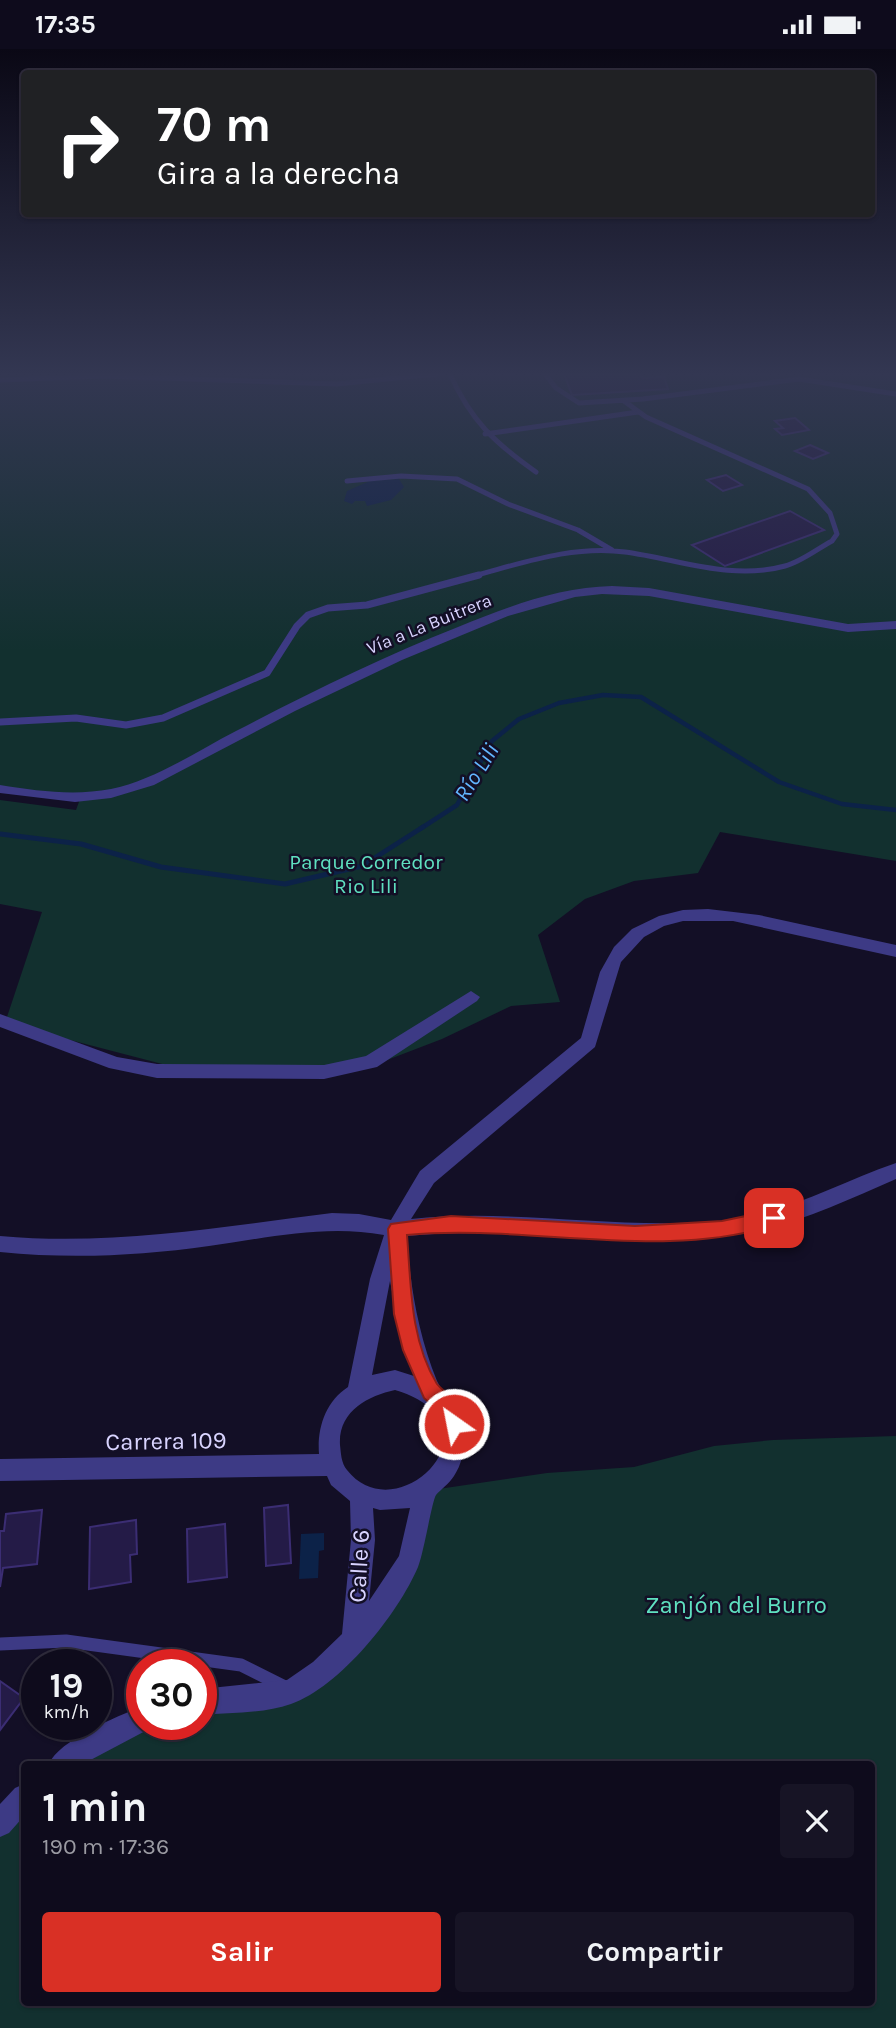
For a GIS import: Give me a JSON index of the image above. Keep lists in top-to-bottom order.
{
  "streets": {
    "street": ["Vía a La Buitrera", "Carrera 109", "Calle 6"]
  },
  "crossings": [
    ["Carrera 109", "Calle 6"]
  ],
  "water": ["Río Lili"],
  "parks": ["Parque Corredor Rio Lili", "Zanjón del Burro"],
  "page": {
    "status": "17:35",
    "turn": ["70 m", "Gira a la derecha"],
    "speed": "19 km/h",
    "limit": "30",
    "heading": ["1 min", "190 m · 17:36"],
    "buttons": ["Salir", "Compartir"]
  }
}
